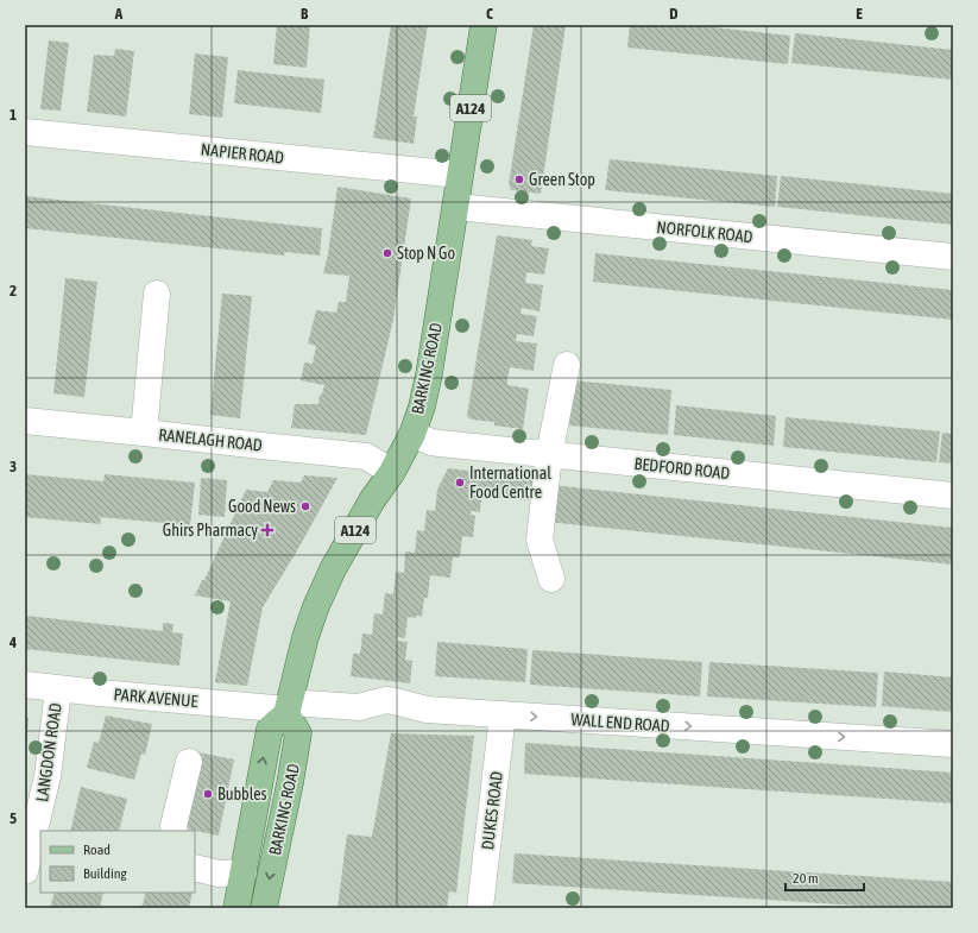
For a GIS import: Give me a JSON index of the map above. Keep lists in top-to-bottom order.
{
  "streets": {
    "main road": ["A124", "BARKING ROAD"],
    "street": [
      "NAPIER ROAD",
      "NORFOLK ROAD",
      "RANELAGH ROAD",
      "BEDFORD ROAD",
      "PARK AVENUE",
      "WALL END ROAD",
      "LANGDON ROAD",
      "DUKES ROAD"
    ]
  },
  "crossings": [
    ["NAPIER ROAD", "BARKING ROAD"],
    ["NORFOLK ROAD", "BARKING ROAD"],
    ["BARKING ROAD", "RANELAGH ROAD"],
    ["BARKING ROAD", "BEDFORD ROAD"],
    ["BARKING ROAD", "PARK AVENUE"],
    ["BARKING ROAD", "WALL END ROAD"],
    ["PARK AVENUE", "WALL END ROAD"],
    ["PARK AVENUE", "LANGDON ROAD"],
    ["WALL END ROAD", "DUKES ROAD"]
  ],
  "one_way": ["WALL END ROAD"],
  "places": {
    "other": [
      "Green Stop",
      "Stop N Go",
      "International Food Centre",
      "Good News",
      "Bubbles"
    ],
    "health": ["Ghirs Pharmacy"]
  },
  "legend": ["Road", "Building"],
  "scale_bar": "20 m",
  "grid": {
    "columns": [
      "A",
      "B",
      "C",
      "D",
      "E"
    ],
    "rows": [
      "1",
      "2",
      "3",
      "4",
      "5"
    ]
  }
}
